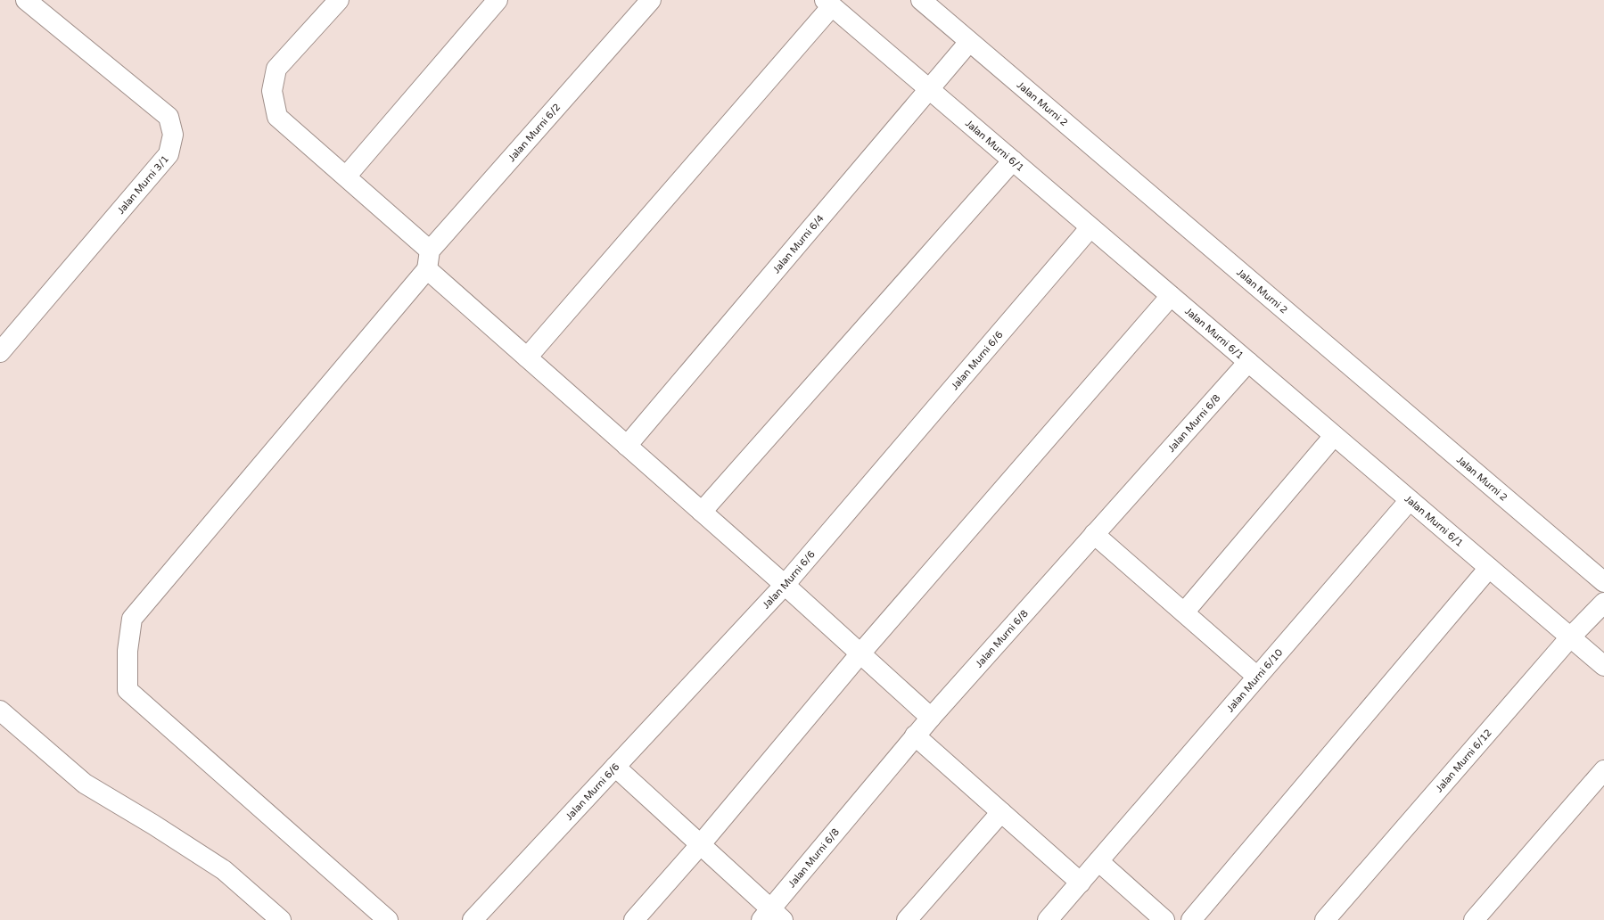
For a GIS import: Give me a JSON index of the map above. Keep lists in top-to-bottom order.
{
  "streets": {
    "street": [
      "Jalan Murni 2",
      "Jalan Murni 6/2",
      "Jalan Murni 6/1",
      "Jalan Murni 3/1",
      "Jalan Murni 6/4",
      "Jalan Murni 6/6",
      "Jalan Murni 6/8",
      "Jalan Murni 6/10",
      "Jalan Murni 6/12"
    ]
  },
  "crossings": [
    ["Jalan Murni 2", "Jalan Murni 6/4"],
    ["Jalan Murni 6/1", "Jalan Murni 6/4"],
    ["Jalan Murni 6/1", "Jalan Murni 6/6"],
    ["Jalan Murni 6/1", "Jalan Murni 6/8"],
    ["Jalan Murni 6/1", "Jalan Murni 6/10"],
    ["Jalan Murni 6/1", "Jalan Murni 6/12"]
  ]
}
